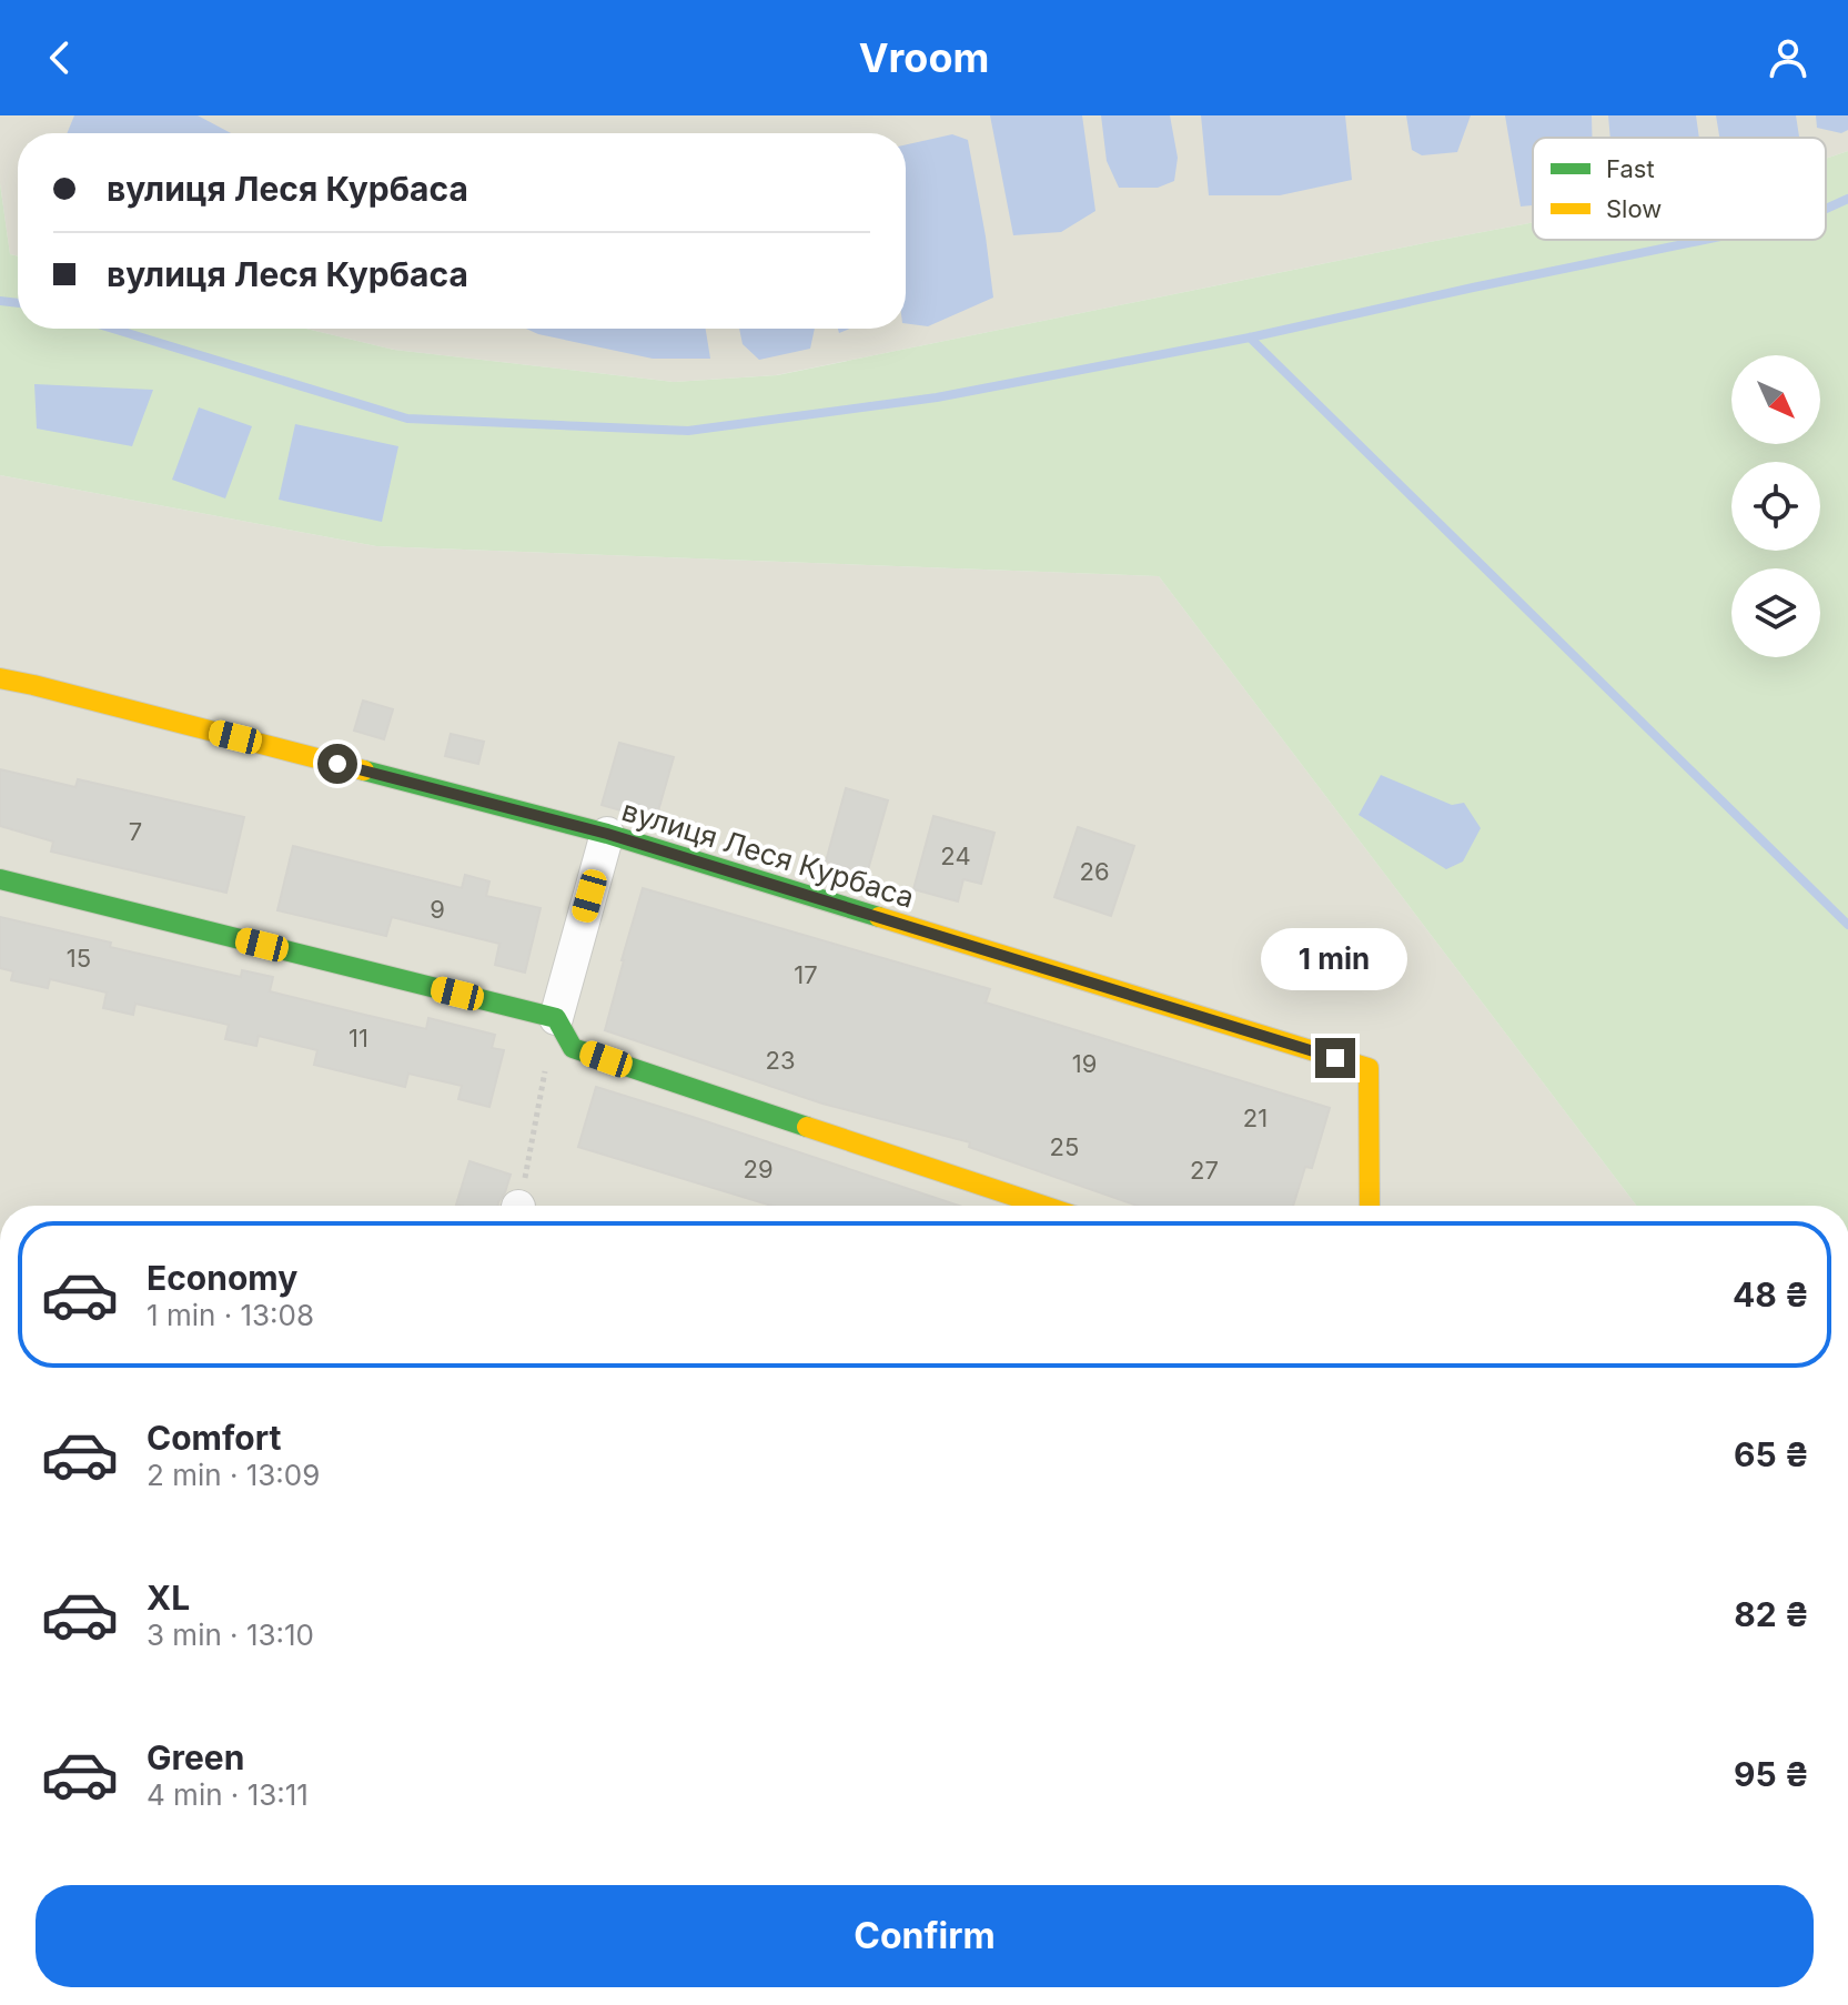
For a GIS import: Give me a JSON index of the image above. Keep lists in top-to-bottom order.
{
  "streets": {
    "street": ["вулиця Леся Курбаса"]
  },
  "house_numbers": [
    "7",
    "24",
    "26",
    "9",
    "15",
    "17",
    "11",
    "23",
    "19",
    "21",
    "25",
    "29",
    "27"
  ],
  "legend": ["Fast", "Slow"],
  "north": "bottom right",
  "page": {
    "header": "Vroom",
    "banner": ["вулиця Леся Курбаса", "вулиця Леся Курбаса"],
    "bubble": "1 min",
    "list": [
      {
        "name": "Economy",
        "note": "1 min · 13:08",
        "value": "48 ₴"
      },
      {
        "name": "Comfort",
        "note": "2 min · 13:09",
        "value": "65 ₴"
      },
      {
        "name": "XL",
        "note": "3 min · 13:10",
        "value": "82 ₴"
      },
      {
        "name": "Green",
        "note": "4 min · 13:11",
        "value": "95 ₴"
      }
    ],
    "buttons": "Confirm"
  }
}
